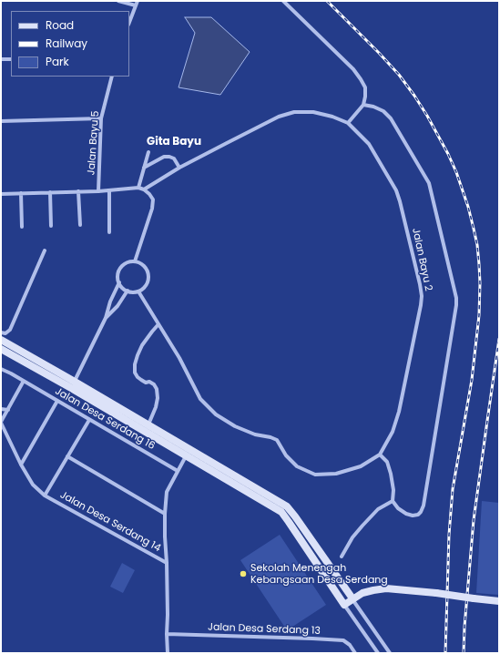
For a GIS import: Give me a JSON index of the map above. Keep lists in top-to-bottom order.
{
  "streets": {
    "street": [
      "Jalan Bayu 5",
      "Jalan Bayu 2",
      "Jalan Desa Serdang 16",
      "Jalan Desa Serdang 14",
      "Jalan Desa Serdang 13"
    ]
  },
  "districts": ["Gita Bayu"],
  "places": ["Sekolah Menengah Kebangsaan Desa Serdang"],
  "legend": ["Road", "Railway", "Park"]
}
